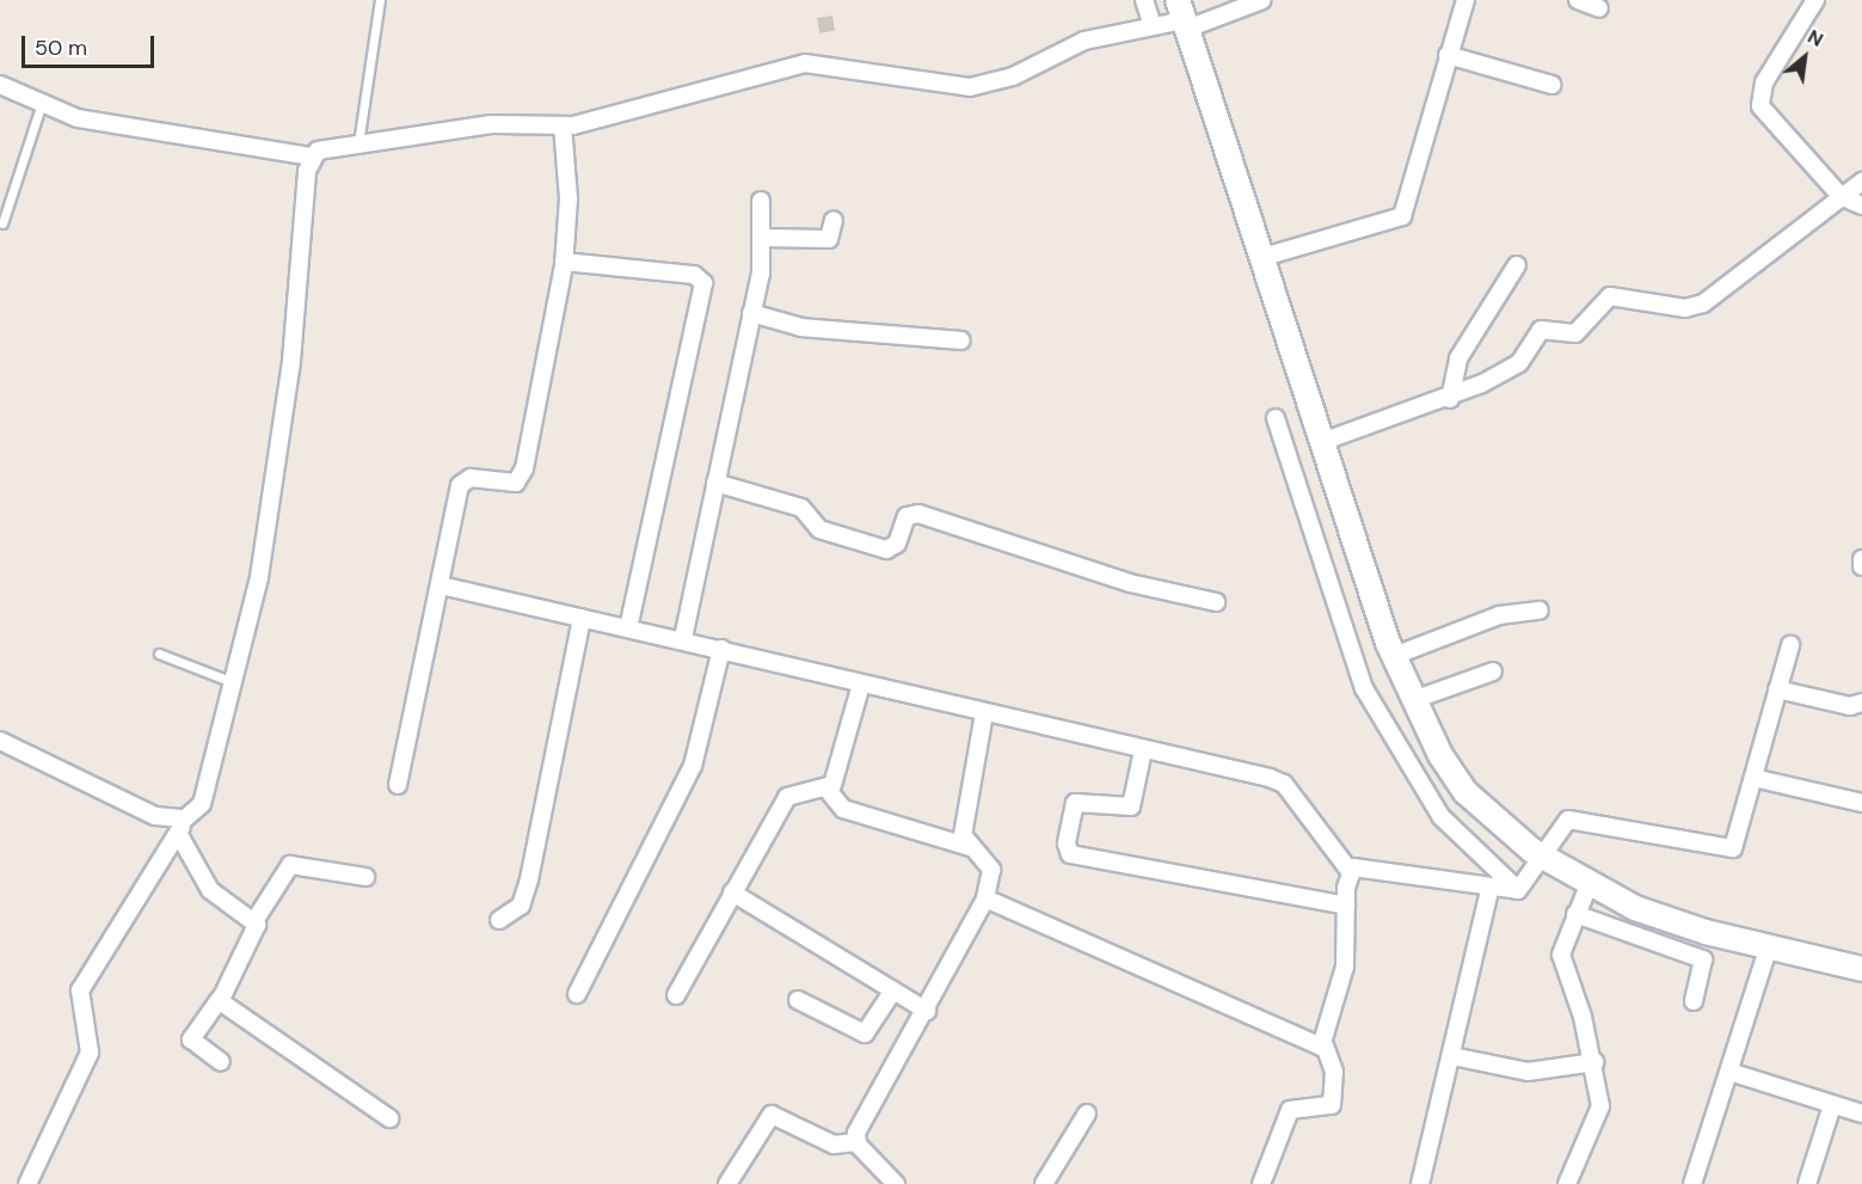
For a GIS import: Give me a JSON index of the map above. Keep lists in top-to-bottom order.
{
  "scale_bar": "50 m",
  "north": "top right"
}
